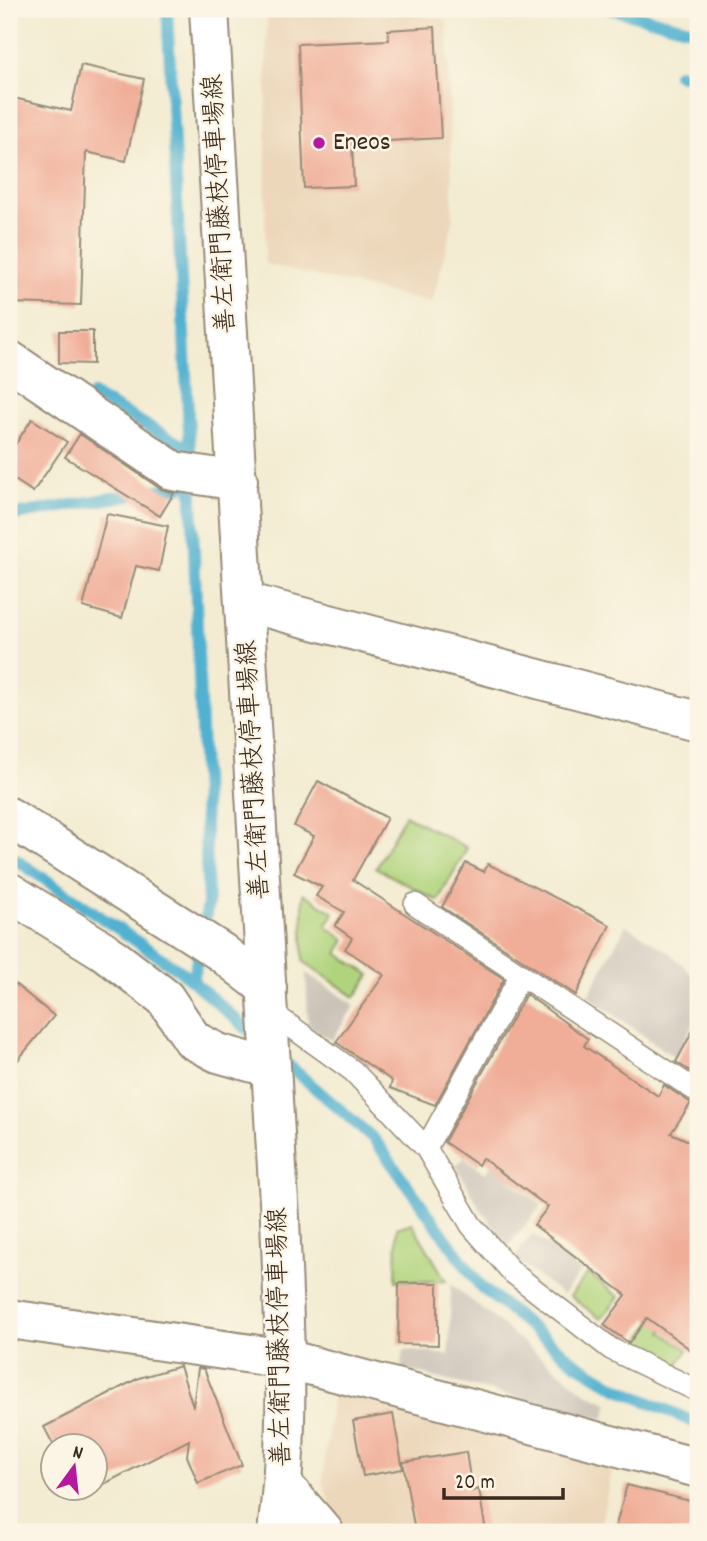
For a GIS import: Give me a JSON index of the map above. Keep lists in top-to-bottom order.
{
  "streets": {
    "street": ["善左衛門藤枝停車場線"]
  },
  "places": ["Eneos"],
  "scale_bar": "20 m",
  "north": "top"
}
